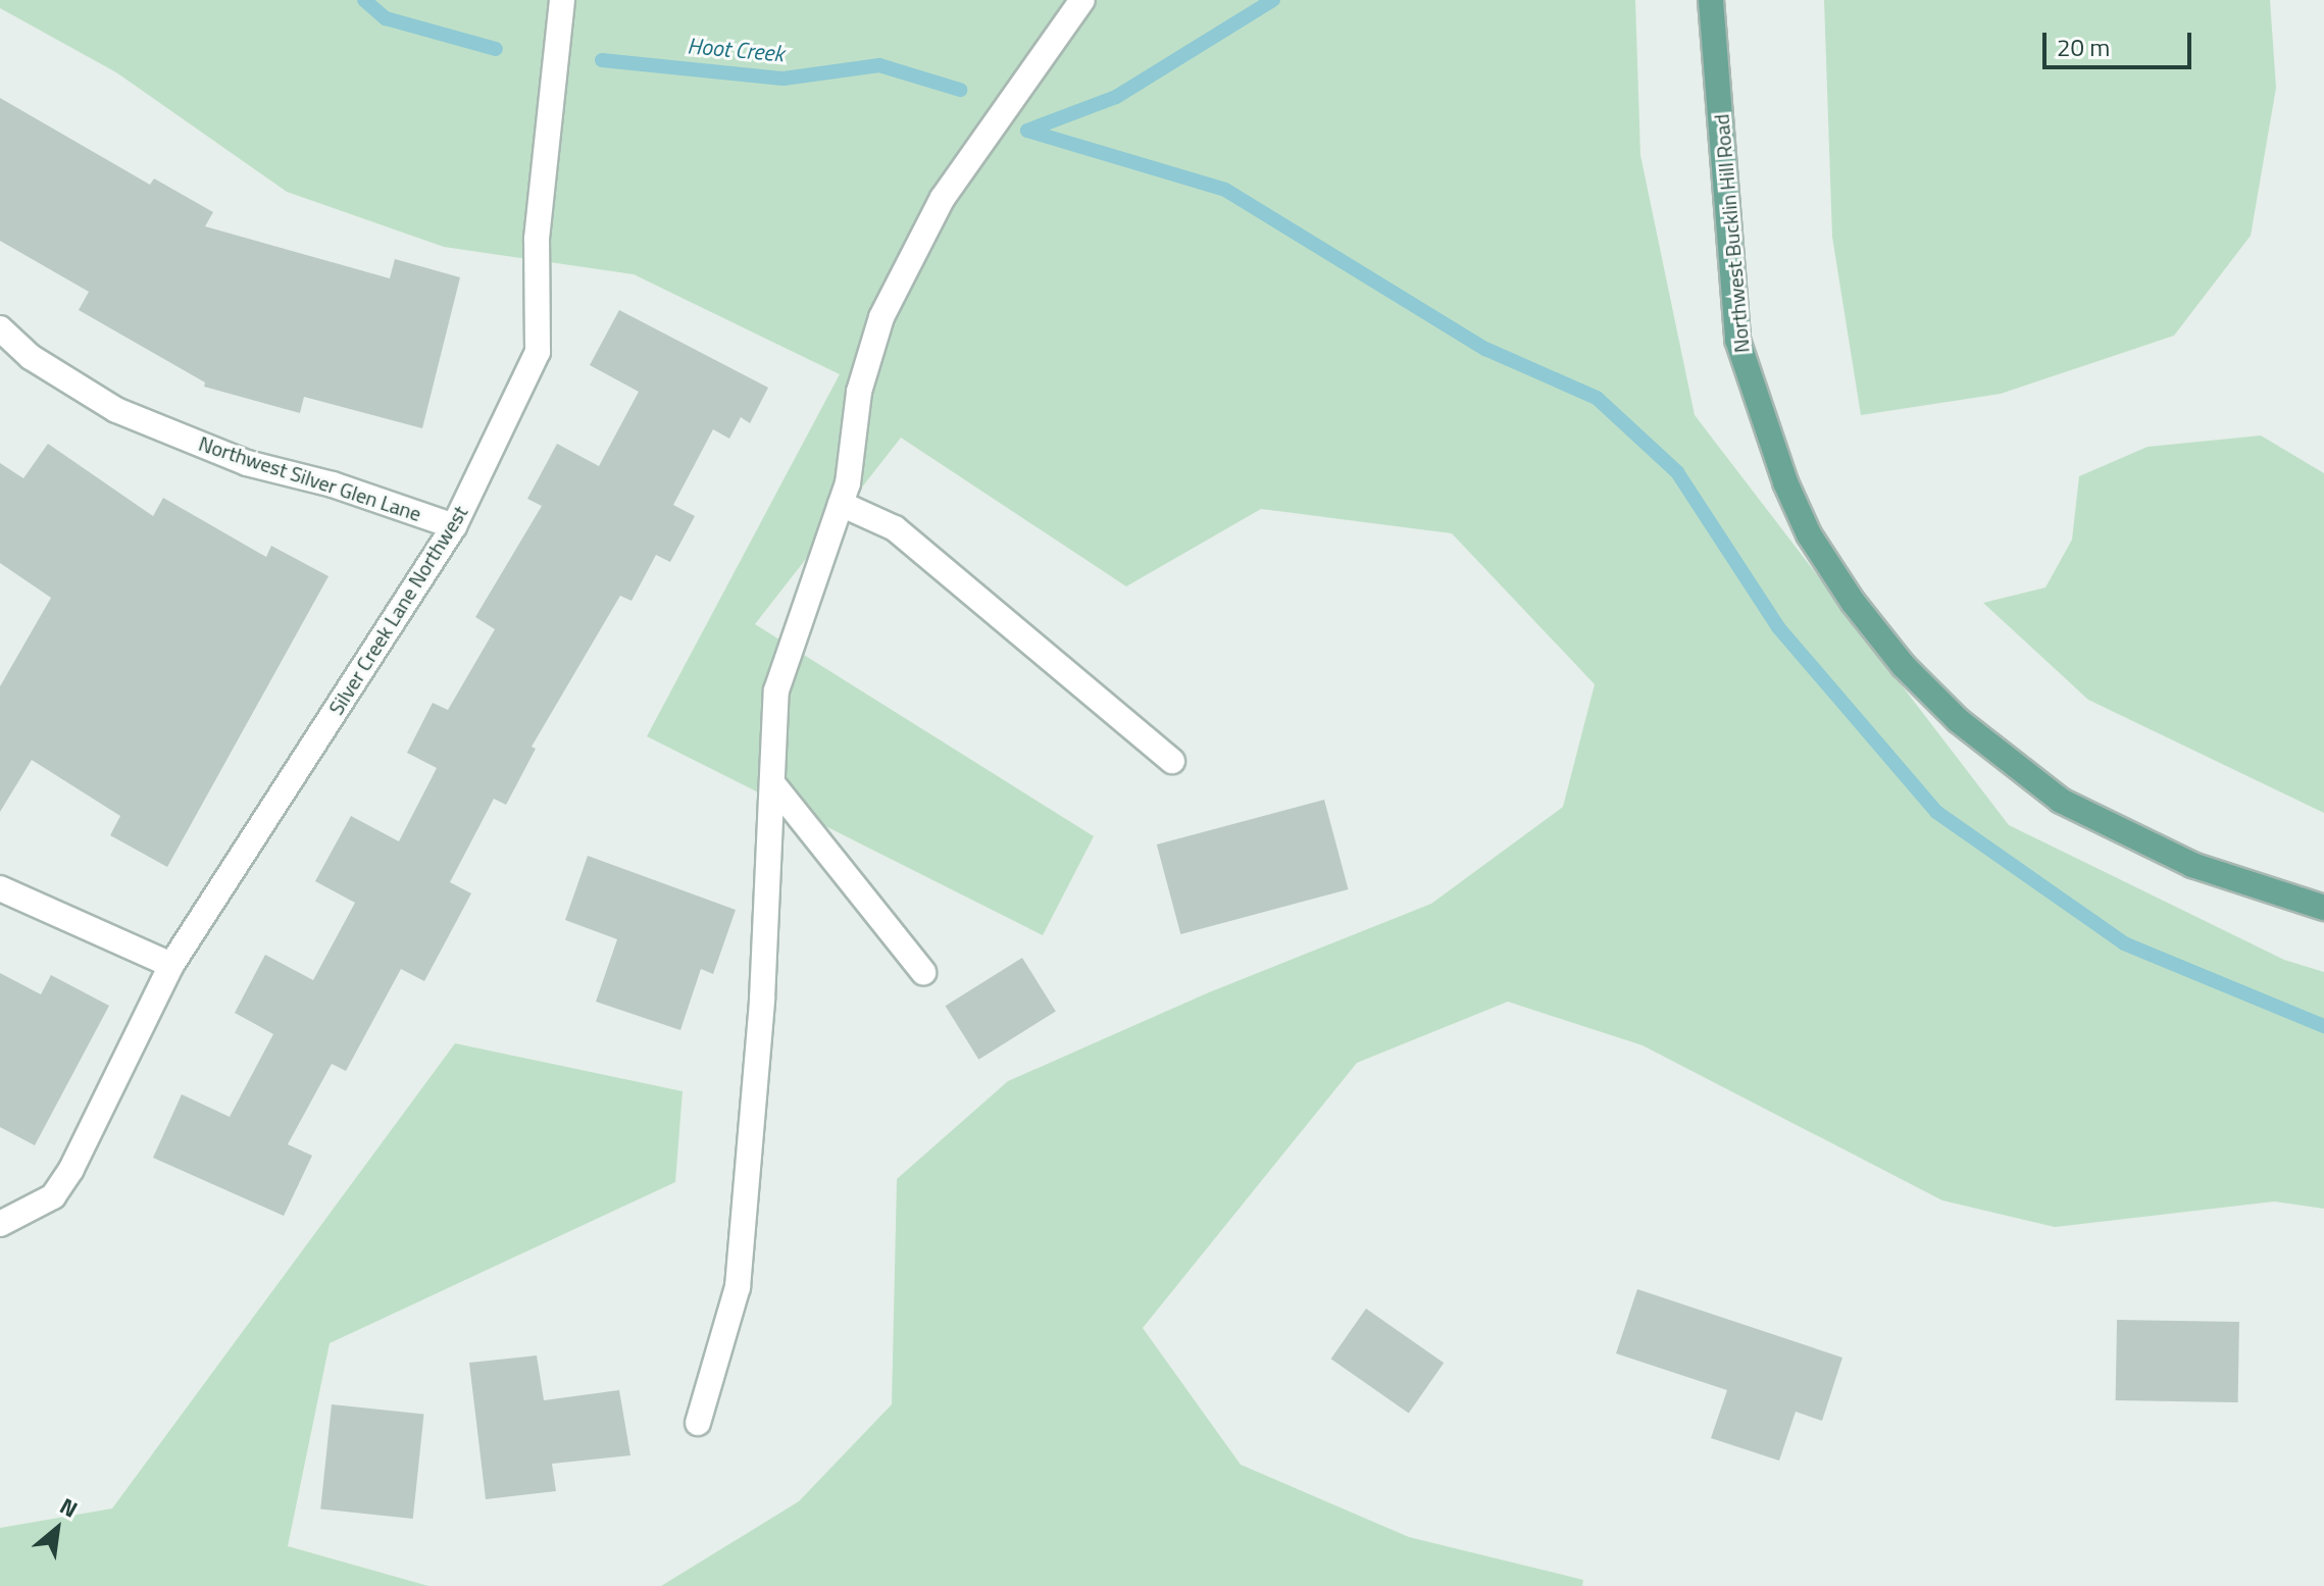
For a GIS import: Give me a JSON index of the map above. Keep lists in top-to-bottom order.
{
  "streets": {
    "main road": ["Northwest Bucklin Hill Road"],
    "street": ["Northwest Silver Glen Lane", "Silver Creek Lane Northwest"]
  },
  "crossings": [
    ["Northwest Silver Glen Lane", "Silver Creek Lane Northwest"]
  ],
  "water": ["Hoot Creek"],
  "scale_bar": "20 m",
  "north": "top right"
}
